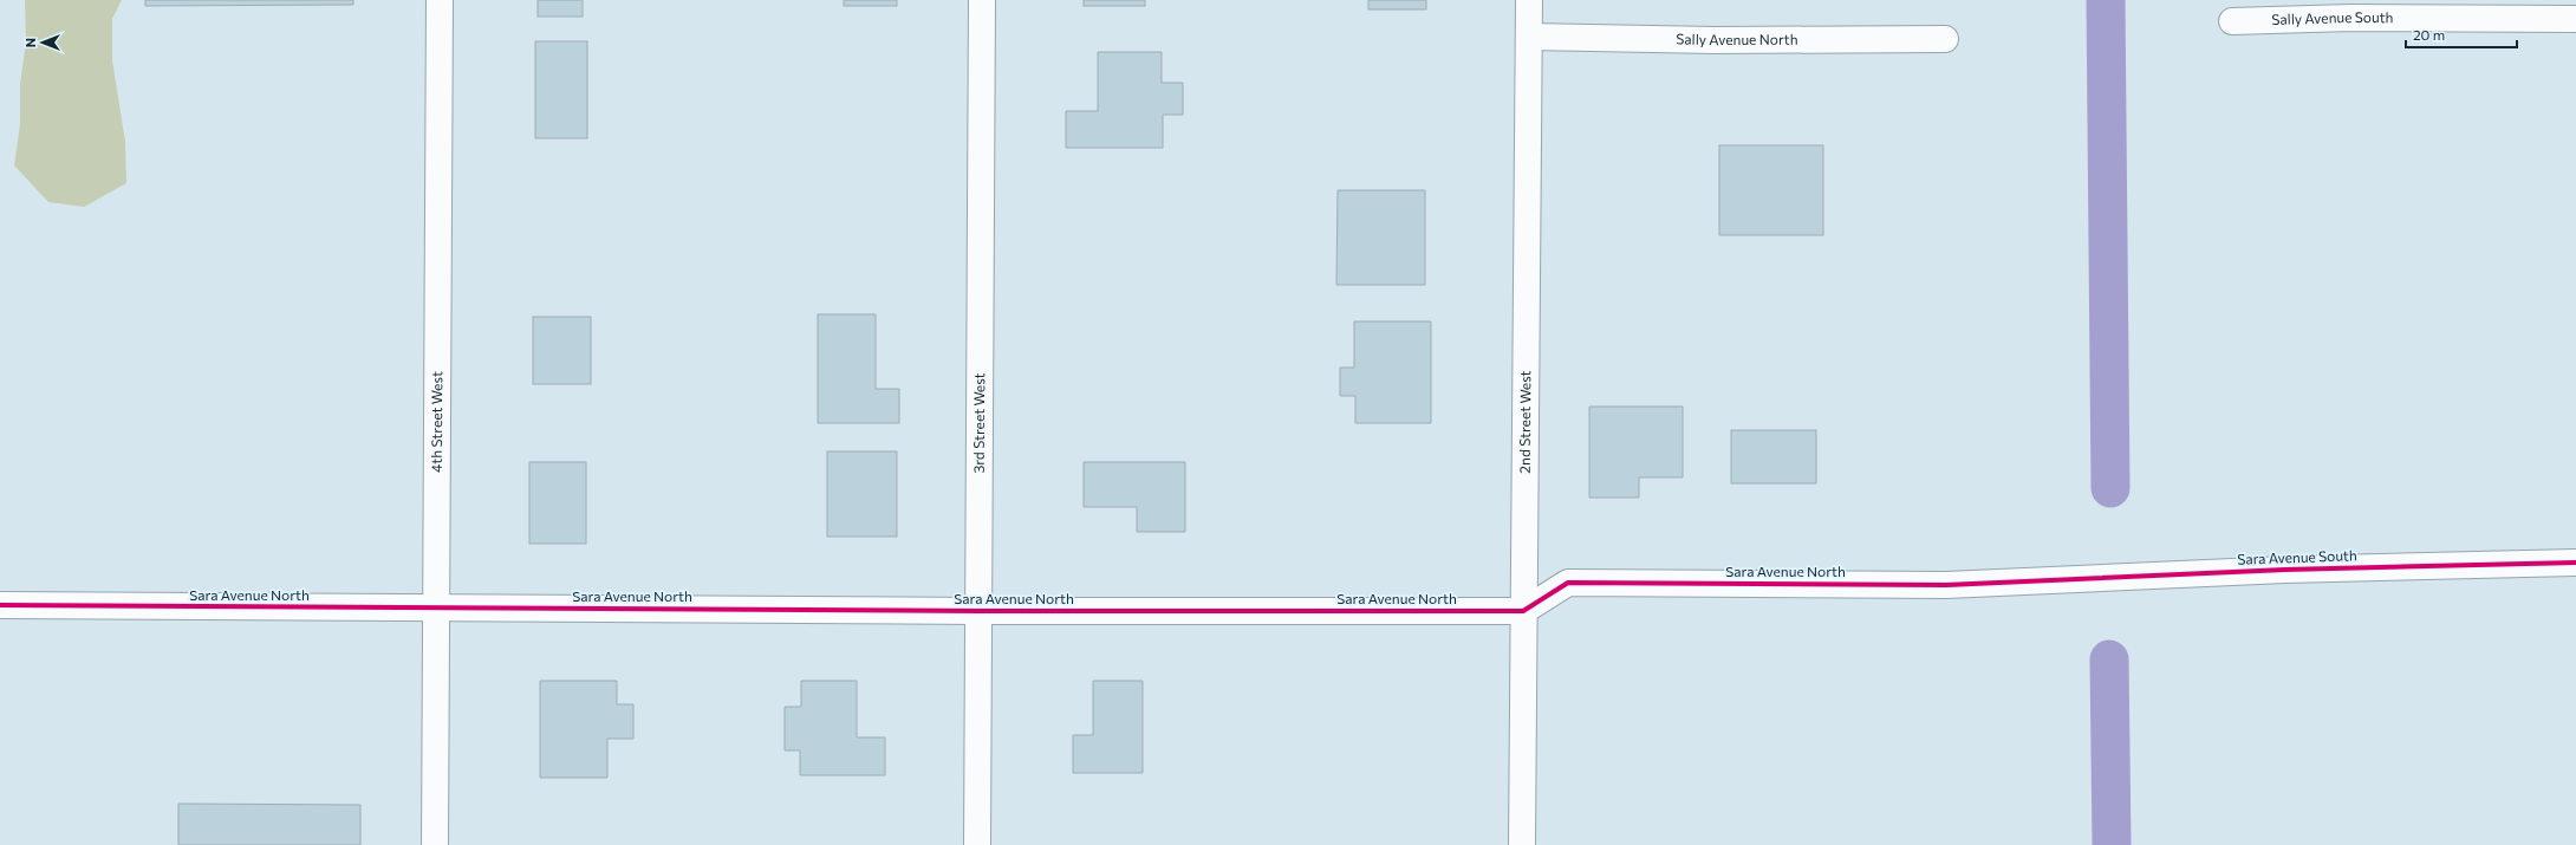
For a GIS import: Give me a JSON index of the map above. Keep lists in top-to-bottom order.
{
  "streets": {
    "street": [
      "Sally Avenue South",
      "Sally Avenue North",
      "4th Street West",
      "2nd Street West",
      "3rd Street West",
      "Sara Avenue South",
      "Sara Avenue North"
    ]
  },
  "crossings": [
    ["Sally Avenue North", "2nd Street West"],
    ["4th Street West", "Sara Avenue North"],
    ["2nd Street West", "Sara Avenue North"],
    ["3rd Street West", "Sara Avenue North"],
    ["Sara Avenue South", "Sara Avenue North"]
  ],
  "scale_bar": "20 m",
  "north": "left"
}
